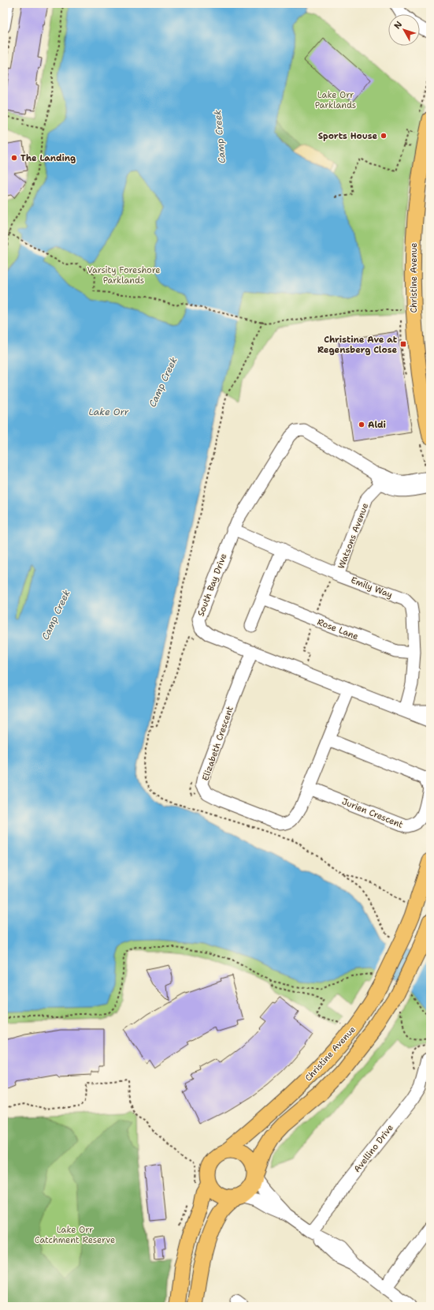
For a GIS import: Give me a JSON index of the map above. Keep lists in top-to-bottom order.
{
  "streets": {
    "main road": ["Christine Avenue"],
    "street": [
      "Watsons Avenue",
      "South Bay Drive",
      "Emily Way",
      "Rose Lane",
      "Elizabeth Crescent",
      "Jurien Crescent",
      "Avellino Drive"
    ]
  },
  "crossings": [
    ["Watsons Avenue", "South Bay Drive"],
    ["Watsons Avenue", "Emily Way"],
    ["South Bay Drive", "Emily Way"],
    ["South Bay Drive", "Elizabeth Crescent"],
    ["Emily Way", "Rose Lane"],
    ["Elizabeth Crescent", "Jurien Crescent"]
  ],
  "water": ["Camp Creek", "Lake Orr"],
  "parks": ["Lake Orr Parklands", "Varsity Foreshore Parklands", "Lake Orr Catchment Reserve"],
  "places": {
    "other": ["Sports House", "The Landing", "Aldi"],
    "transit": ["Christine Ave at Regensberg Close"]
  },
  "north": "top left"
}
